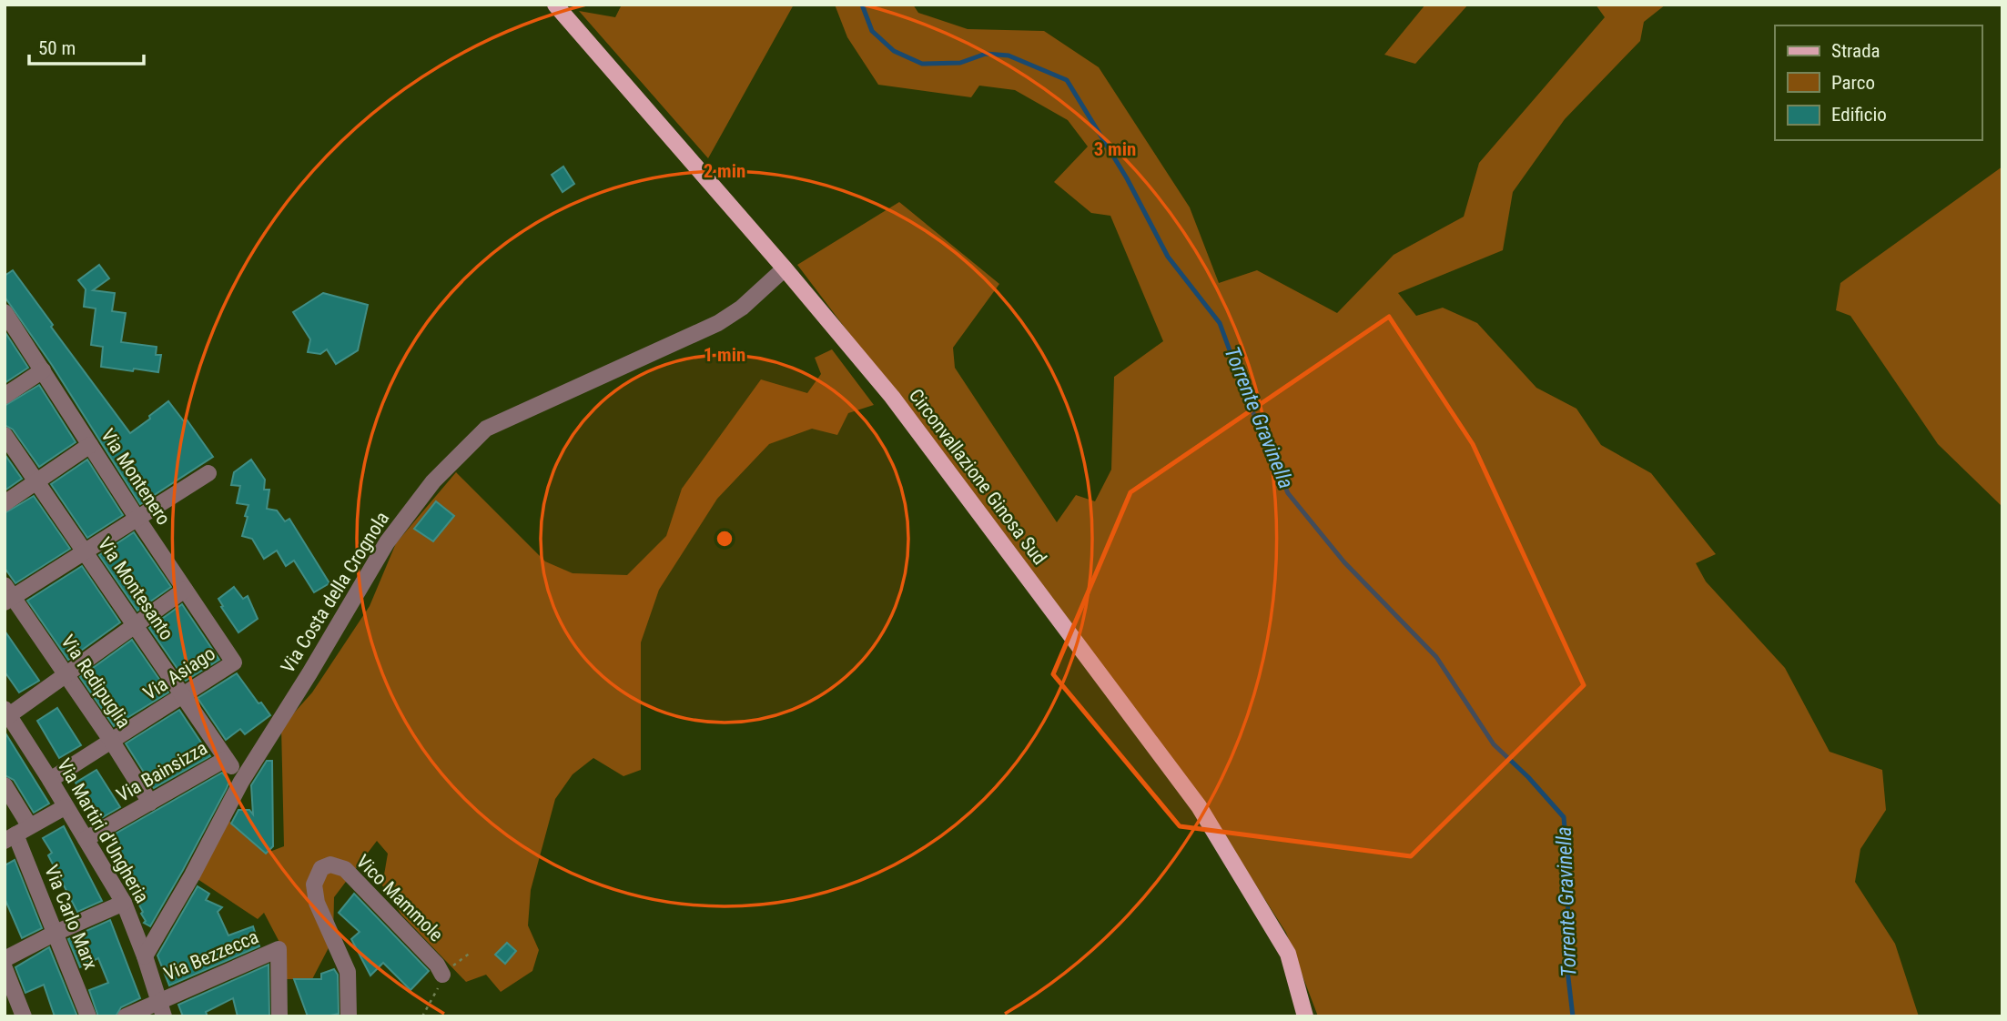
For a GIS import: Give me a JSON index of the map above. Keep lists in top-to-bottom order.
{
  "streets": {
    "main road": ["Circonvallazione Ginosa Sud"],
    "street": [
      "Via Montenero",
      "Via Montesanto",
      "Via Costa della Crognola",
      "Via Asiago",
      "Via Redipuglia",
      "Via Bainsizza",
      "Via Martiri d'Ungheria",
      "Vico Mammole",
      "Via Carlo Marx",
      "Via Bezzecca"
    ]
  },
  "crossings": [
    ["Via Montenero", "Via Asiago"],
    ["Circonvallazione Ginosa Sud", "Via Costa della Crognola"],
    ["Via Montesanto", "Via Asiago"],
    ["Via Montesanto", "Via Bainsizza"],
    ["Via Costa della Crognola", "Via Martiri d'Ungheria"],
    ["Via Asiago", "Via Redipuglia"],
    ["Via Asiago", "Via Martiri d'Ungheria"],
    ["Via Redipuglia", "Via Bainsizza"],
    ["Via Bainsizza", "Via Martiri d'Ungheria"],
    ["Via Martiri d'Ungheria", "Via Bezzecca"]
  ],
  "water": ["Torrente Gravinella"],
  "legend": ["Strada", "Parco", "Edificio"],
  "scale_bar": "50 m",
  "rings": ["3 min", "2 min", "1 min"]
}
